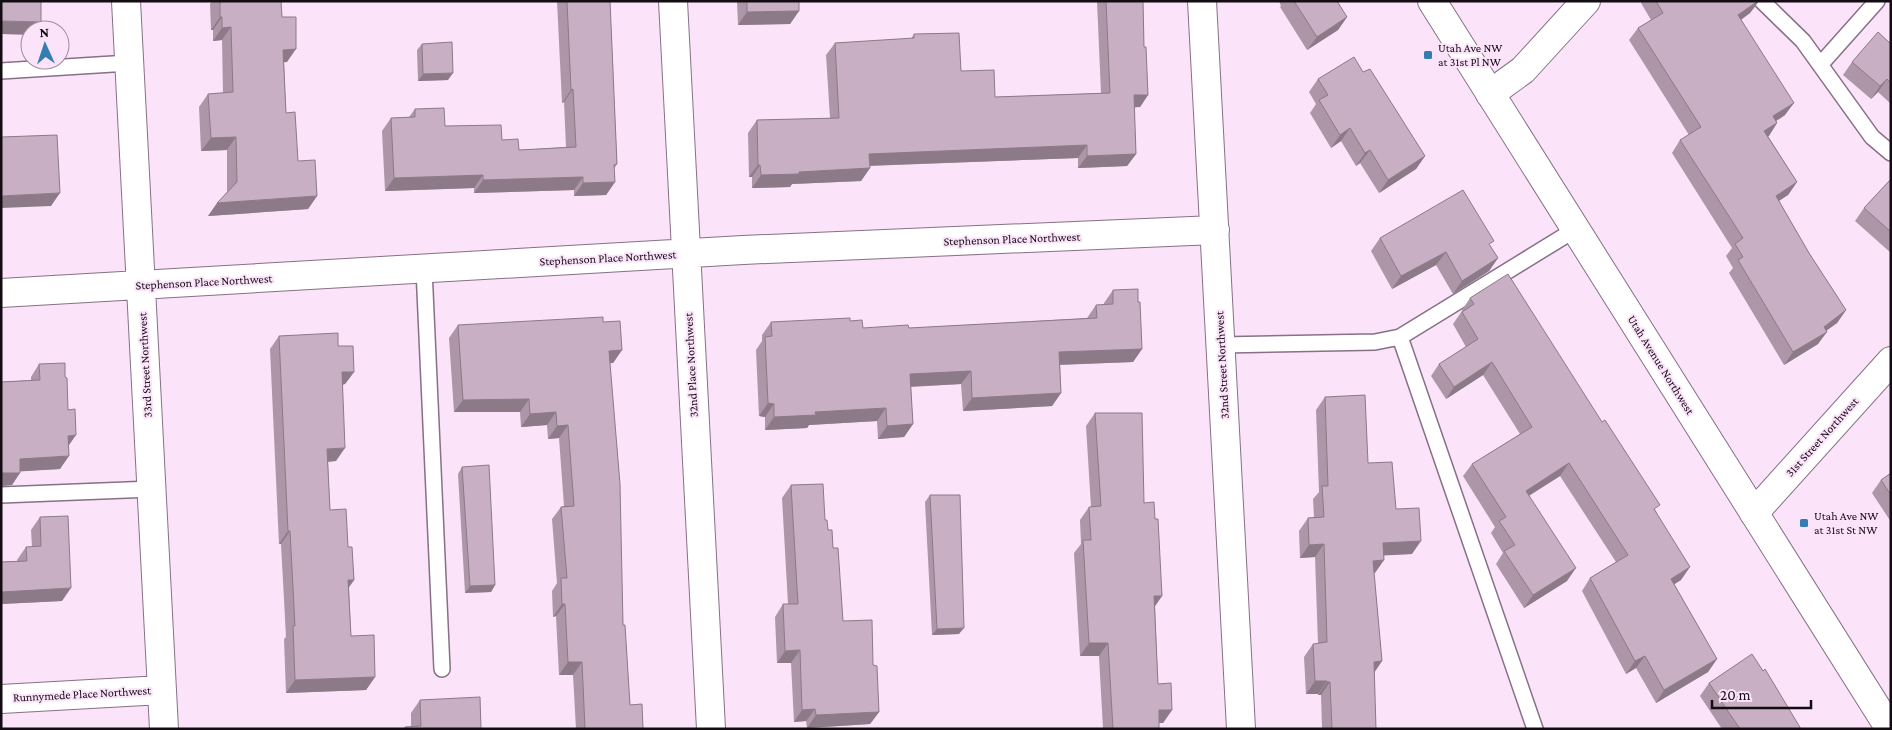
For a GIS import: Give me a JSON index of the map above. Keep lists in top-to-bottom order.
{
  "streets": {
    "street": [
      "Stephenson Place Northwest",
      "33rd Street Northwest",
      "32nd Place Northwest",
      "32nd Street Northwest",
      "Utah Avenue Northwest",
      "31st Street Northwest",
      "Runnymede Place Northwest"
    ]
  },
  "crossings": [
    ["Stephenson Place Northwest", "33rd Street Northwest"],
    ["Stephenson Place Northwest", "32nd Place Northwest"],
    ["Stephenson Place Northwest", "32nd Street Northwest"],
    ["33rd Street Northwest", "Runnymede Place Northwest"],
    ["Utah Avenue Northwest", "31st Street Northwest"]
  ],
  "places": {
    "transit": ["Utah Ave NW at 31st Pl NW", "Utah Ave NW at 31st St NW"]
  },
  "scale_bar": "20 m",
  "north": "top"
}
